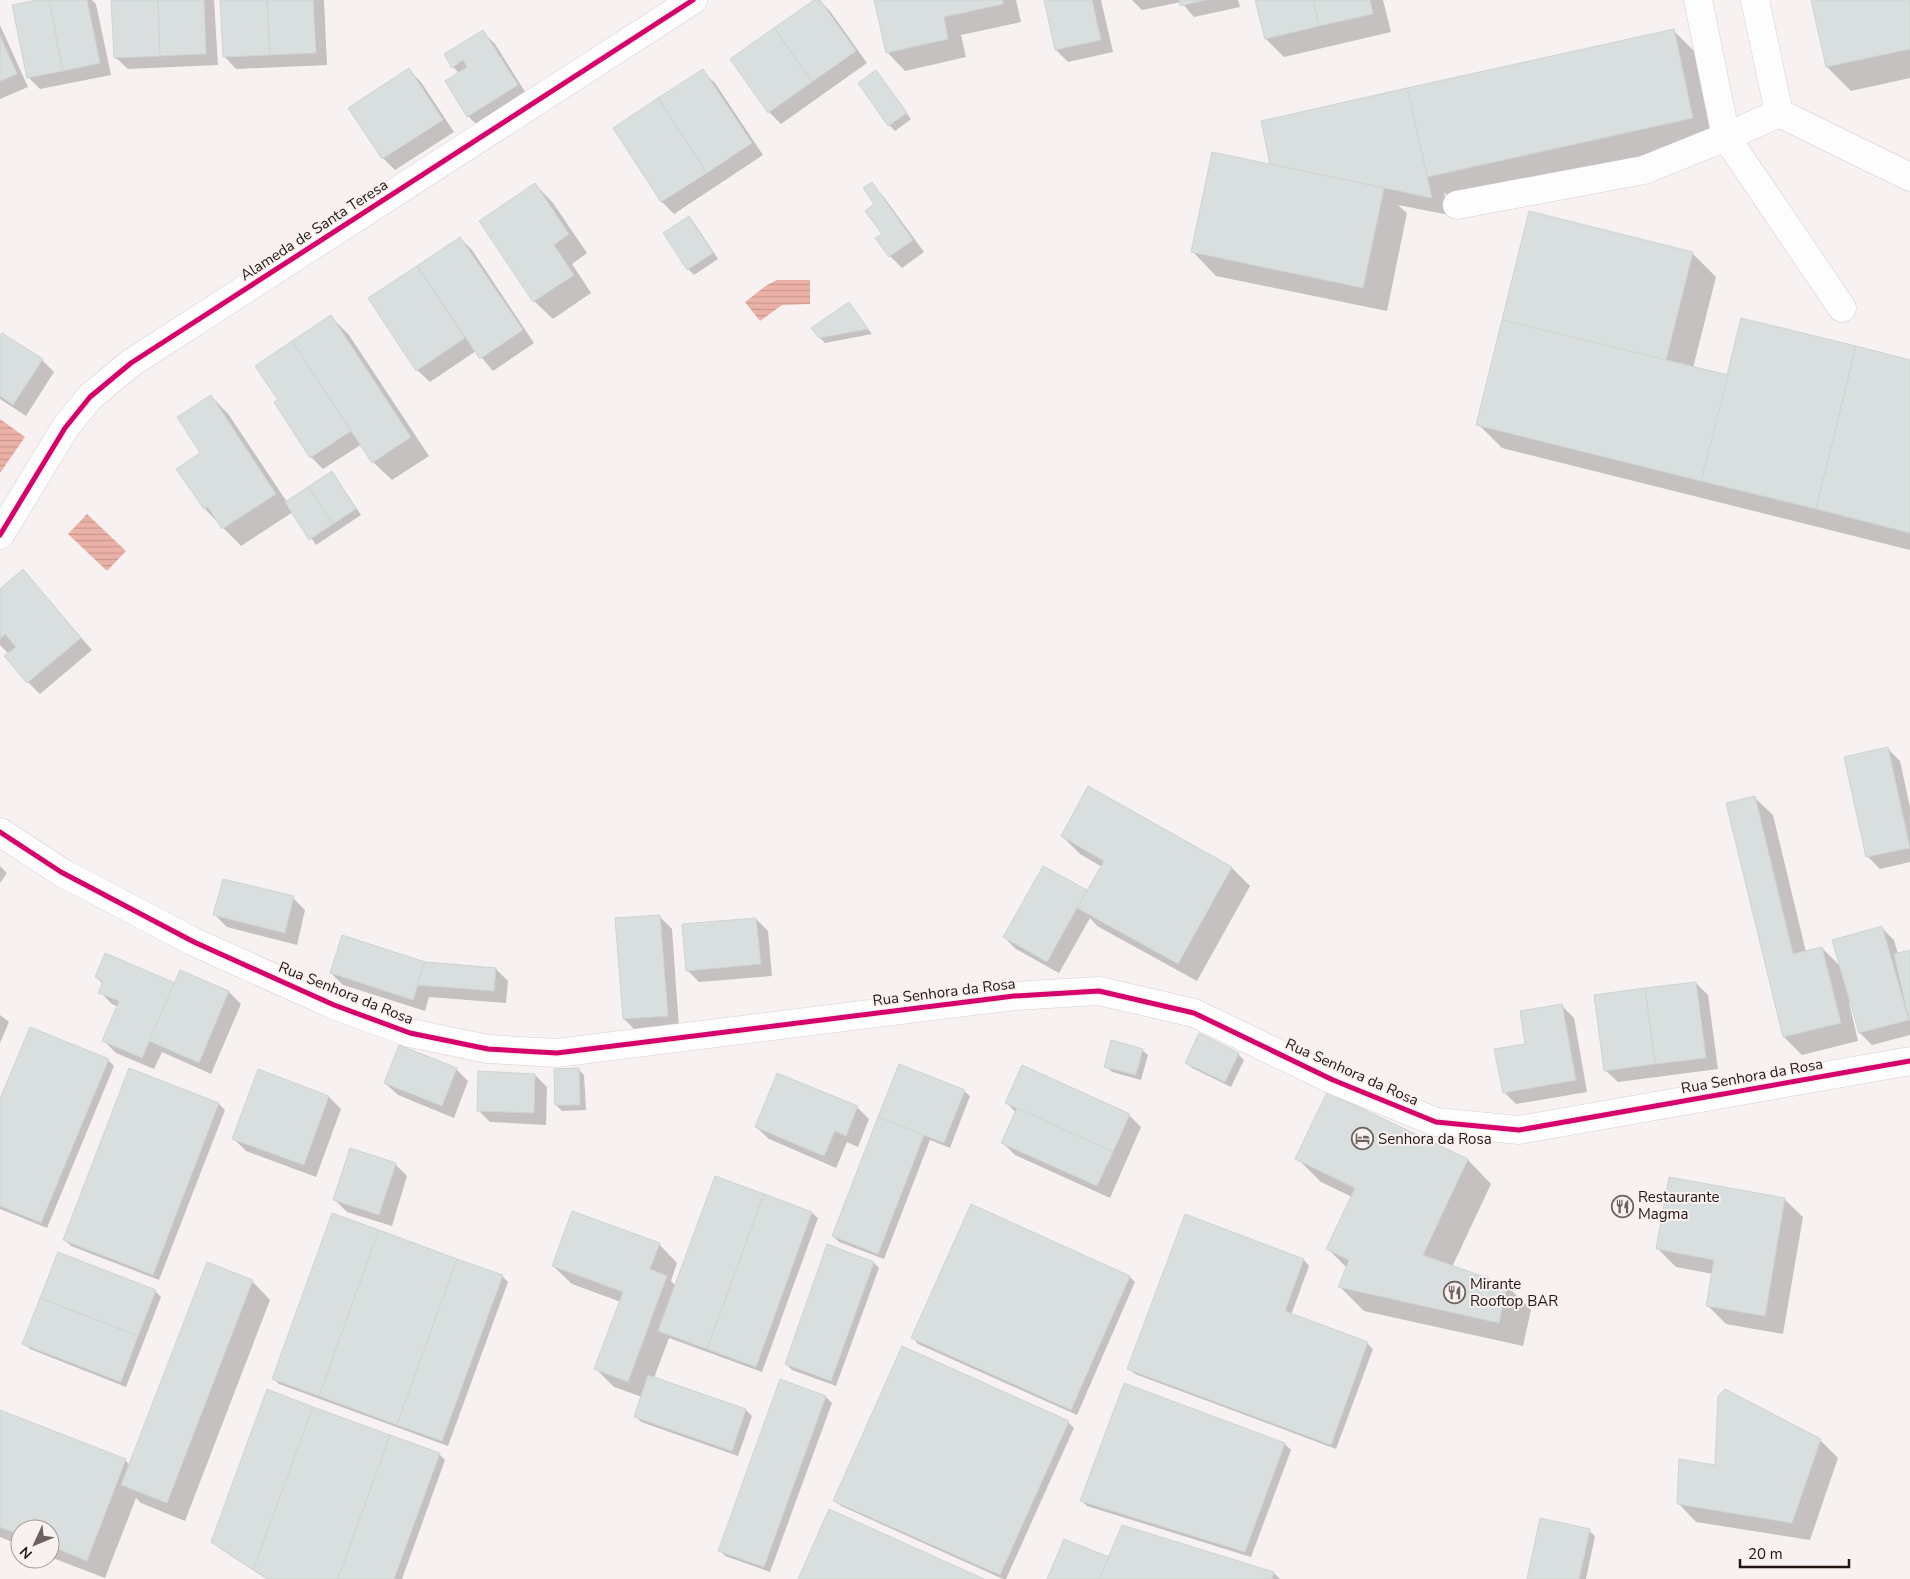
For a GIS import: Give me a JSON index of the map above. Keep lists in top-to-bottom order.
{
  "streets": {
    "street": ["Alameda de Santa Teresa", "Rua Senhora da Rosa"]
  },
  "places": {
    "hotel": ["Senhora da Rosa"],
    "restaurant": ["Restaurante Magma", "Mirante Rooftop BAR"]
  },
  "scale_bar": "20 m",
  "north": "bottom left"
}
